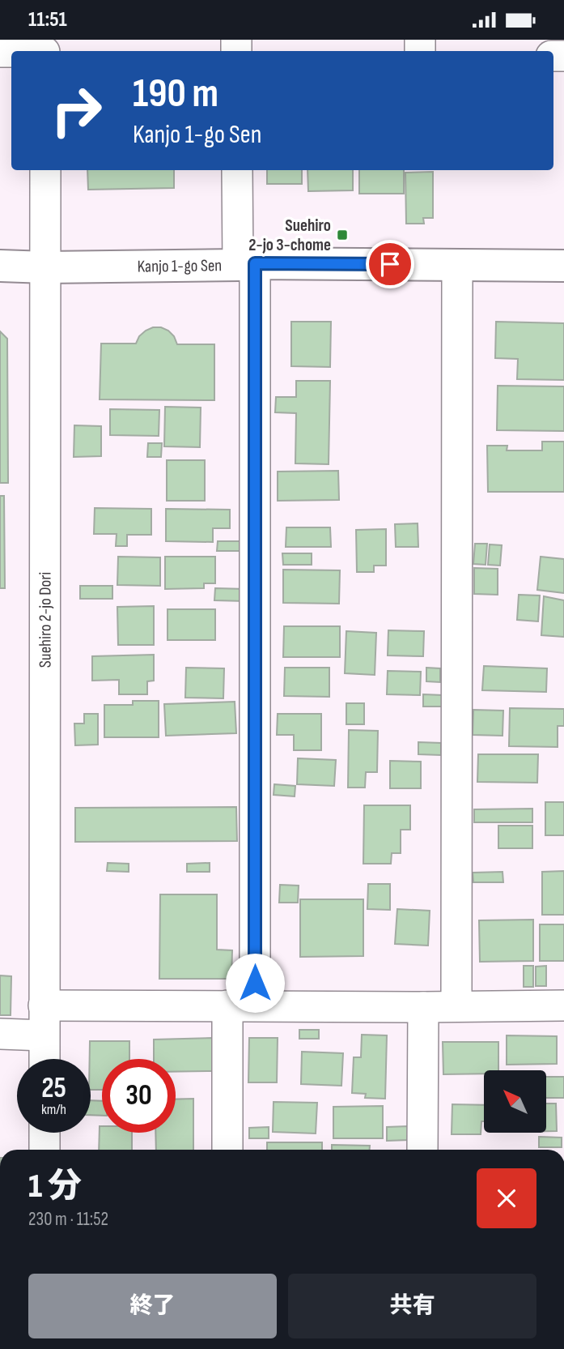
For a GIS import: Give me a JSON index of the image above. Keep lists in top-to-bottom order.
{
  "streets": {
    "main road": ["Kanjo 1-go Sen"],
    "street": ["Suehiro 2-jo Dori"]
  },
  "crossings": [
    ["Kanjo 1-go Sen", "Suehiro 2-jo Dori"]
  ],
  "places": {
    "transit": ["Suehiro 2-jo 3-chome"]
  },
  "north": "top left",
  "page": {
    "status": "11:51",
    "turn": ["190 m", "Kanjo 1-go Sen"],
    "speed": "25 km/h",
    "limit": "30",
    "heading": ["1 分", "230 m · 11:52"],
    "buttons": ["終了", "共有"]
  }
}
